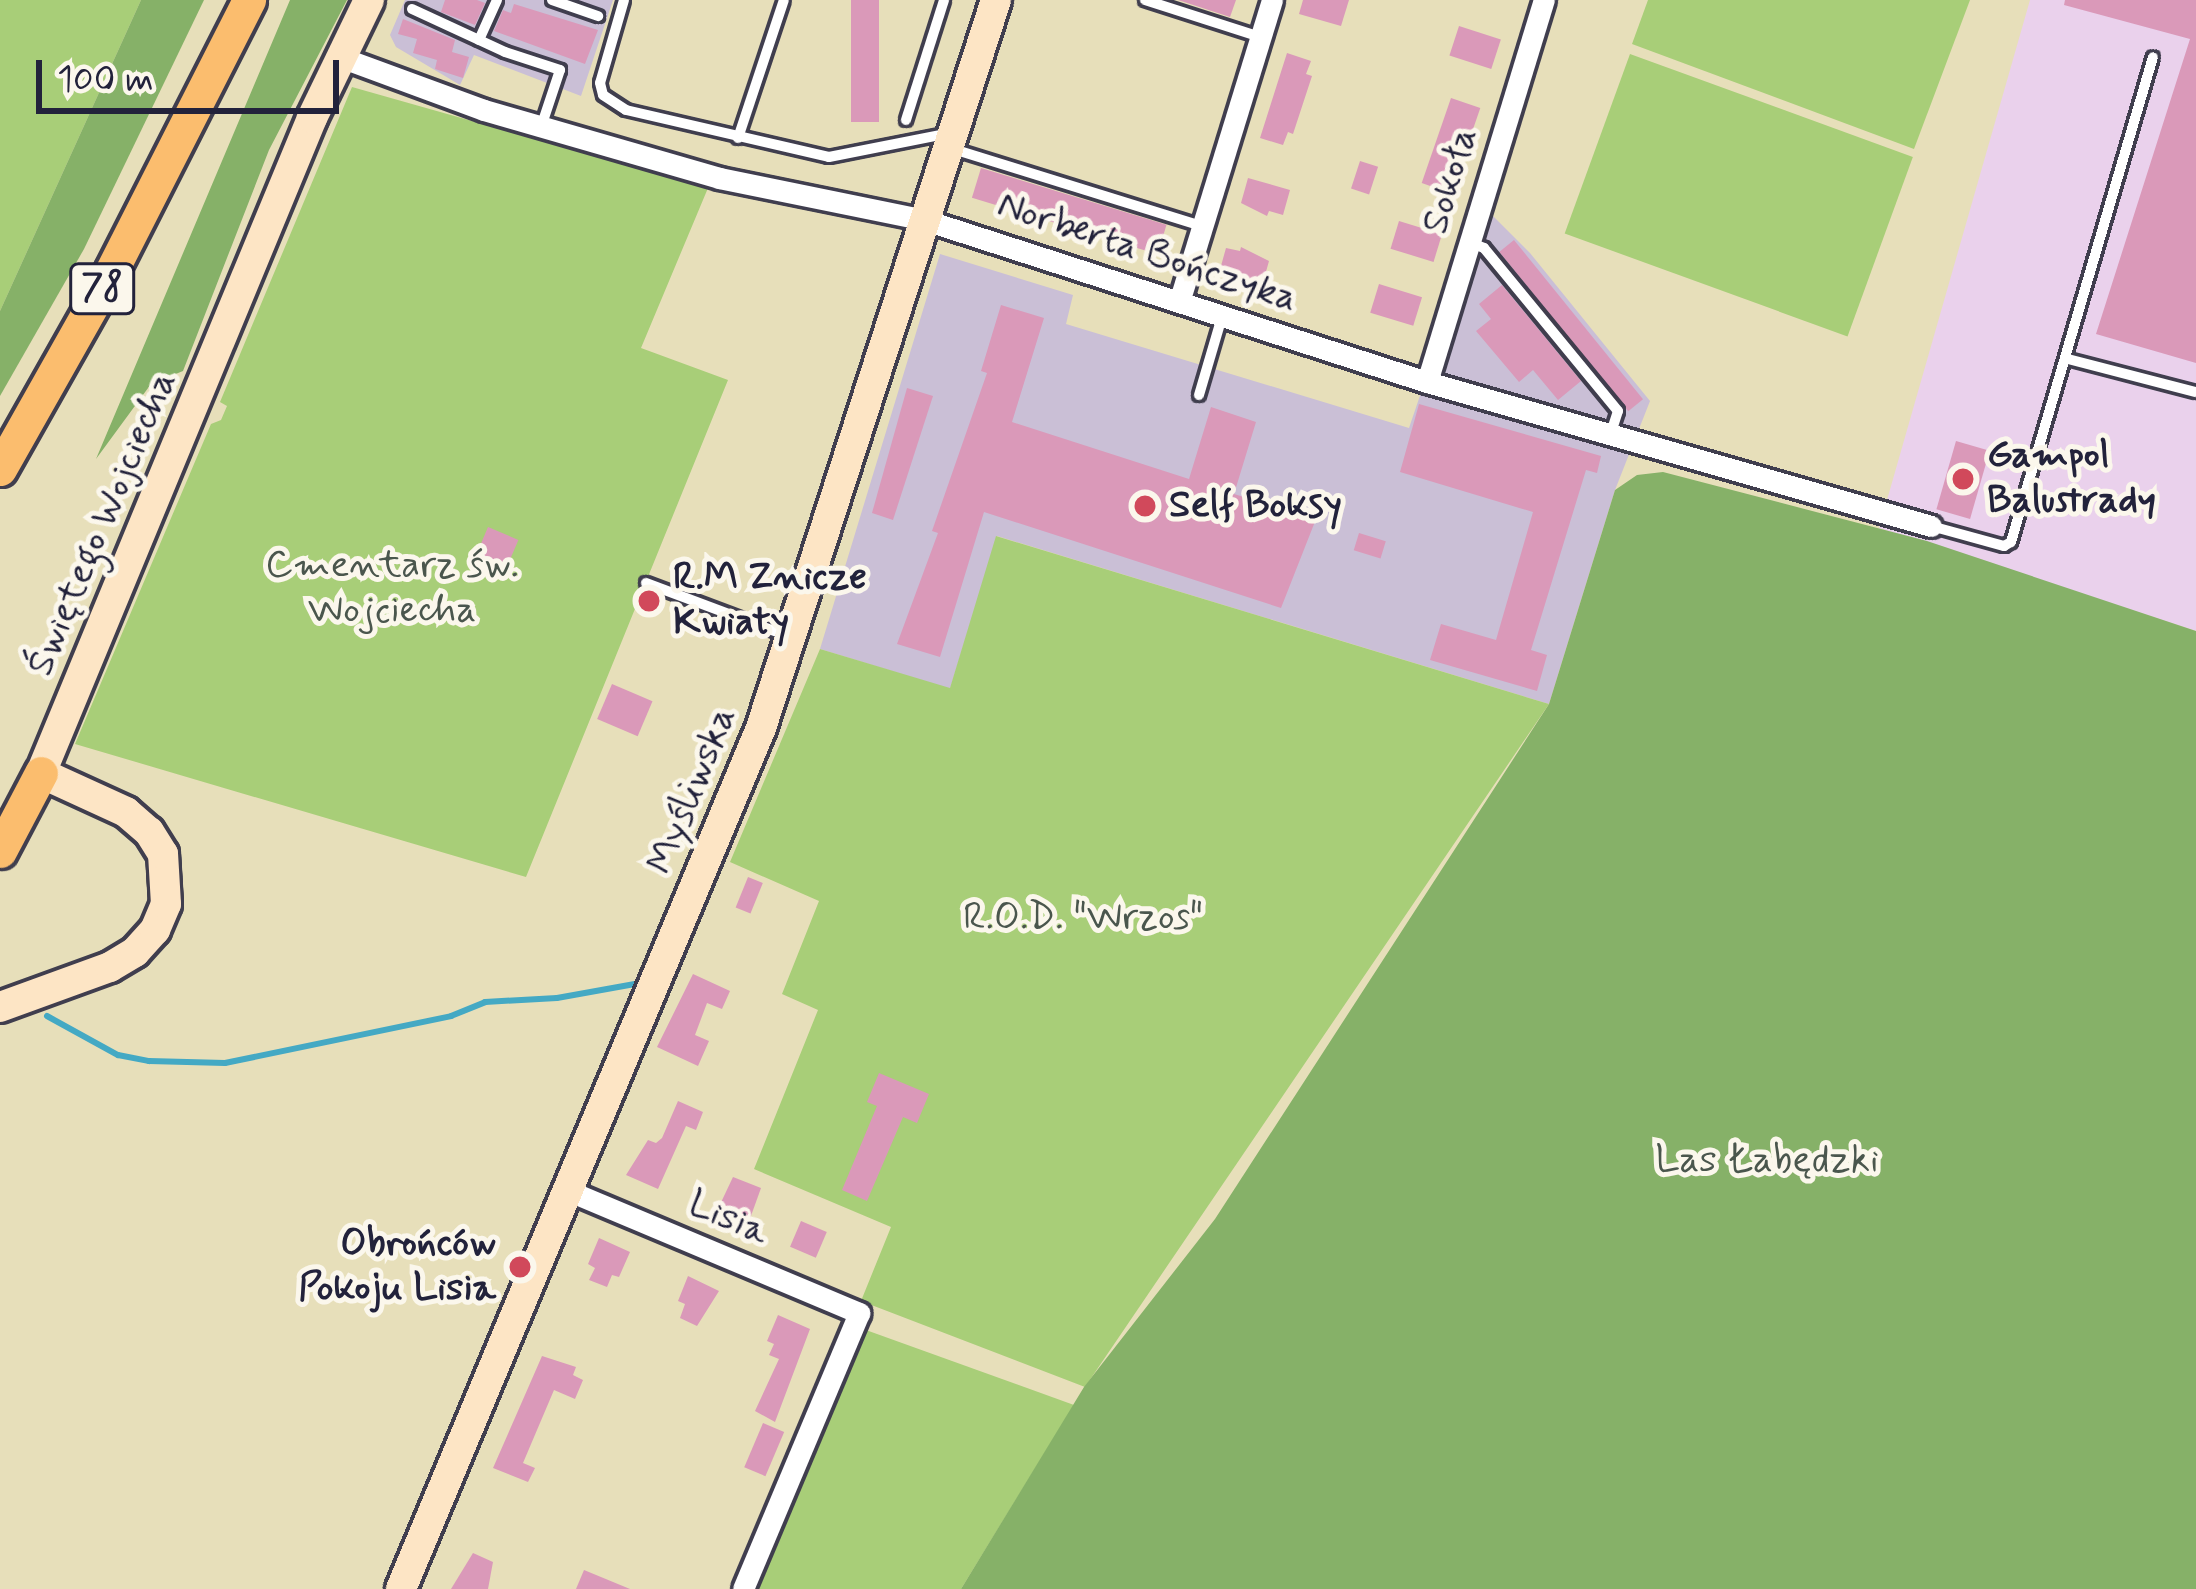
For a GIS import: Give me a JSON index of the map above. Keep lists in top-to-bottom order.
{
  "streets": {
    "main road": ["78"],
    "street": [
      "Sokoła",
      "Norberta Bończyka",
      "Świętego Wojciecha",
      "Myśliwska",
      "Lisia"
    ]
  },
  "crossings": [
    ["Sokoła", "Norberta Bończyka"],
    ["Norberta Bończyka", "Świętego Wojciecha"],
    ["Norberta Bończyka", "Myśliwska"],
    ["Myśliwska", "Lisia"]
  ],
  "parks": ["Cmentarz św. Wojciecha", "R.O.D. \"Wrzos\"", "Las Łabędzki"],
  "places": [
    "Gampol Balustrady",
    "Self Boksy",
    "R.M Znicze Kwiaty",
    "Obrońców Pokoju Lisia"
  ],
  "scale_bar": "100 m"
}
